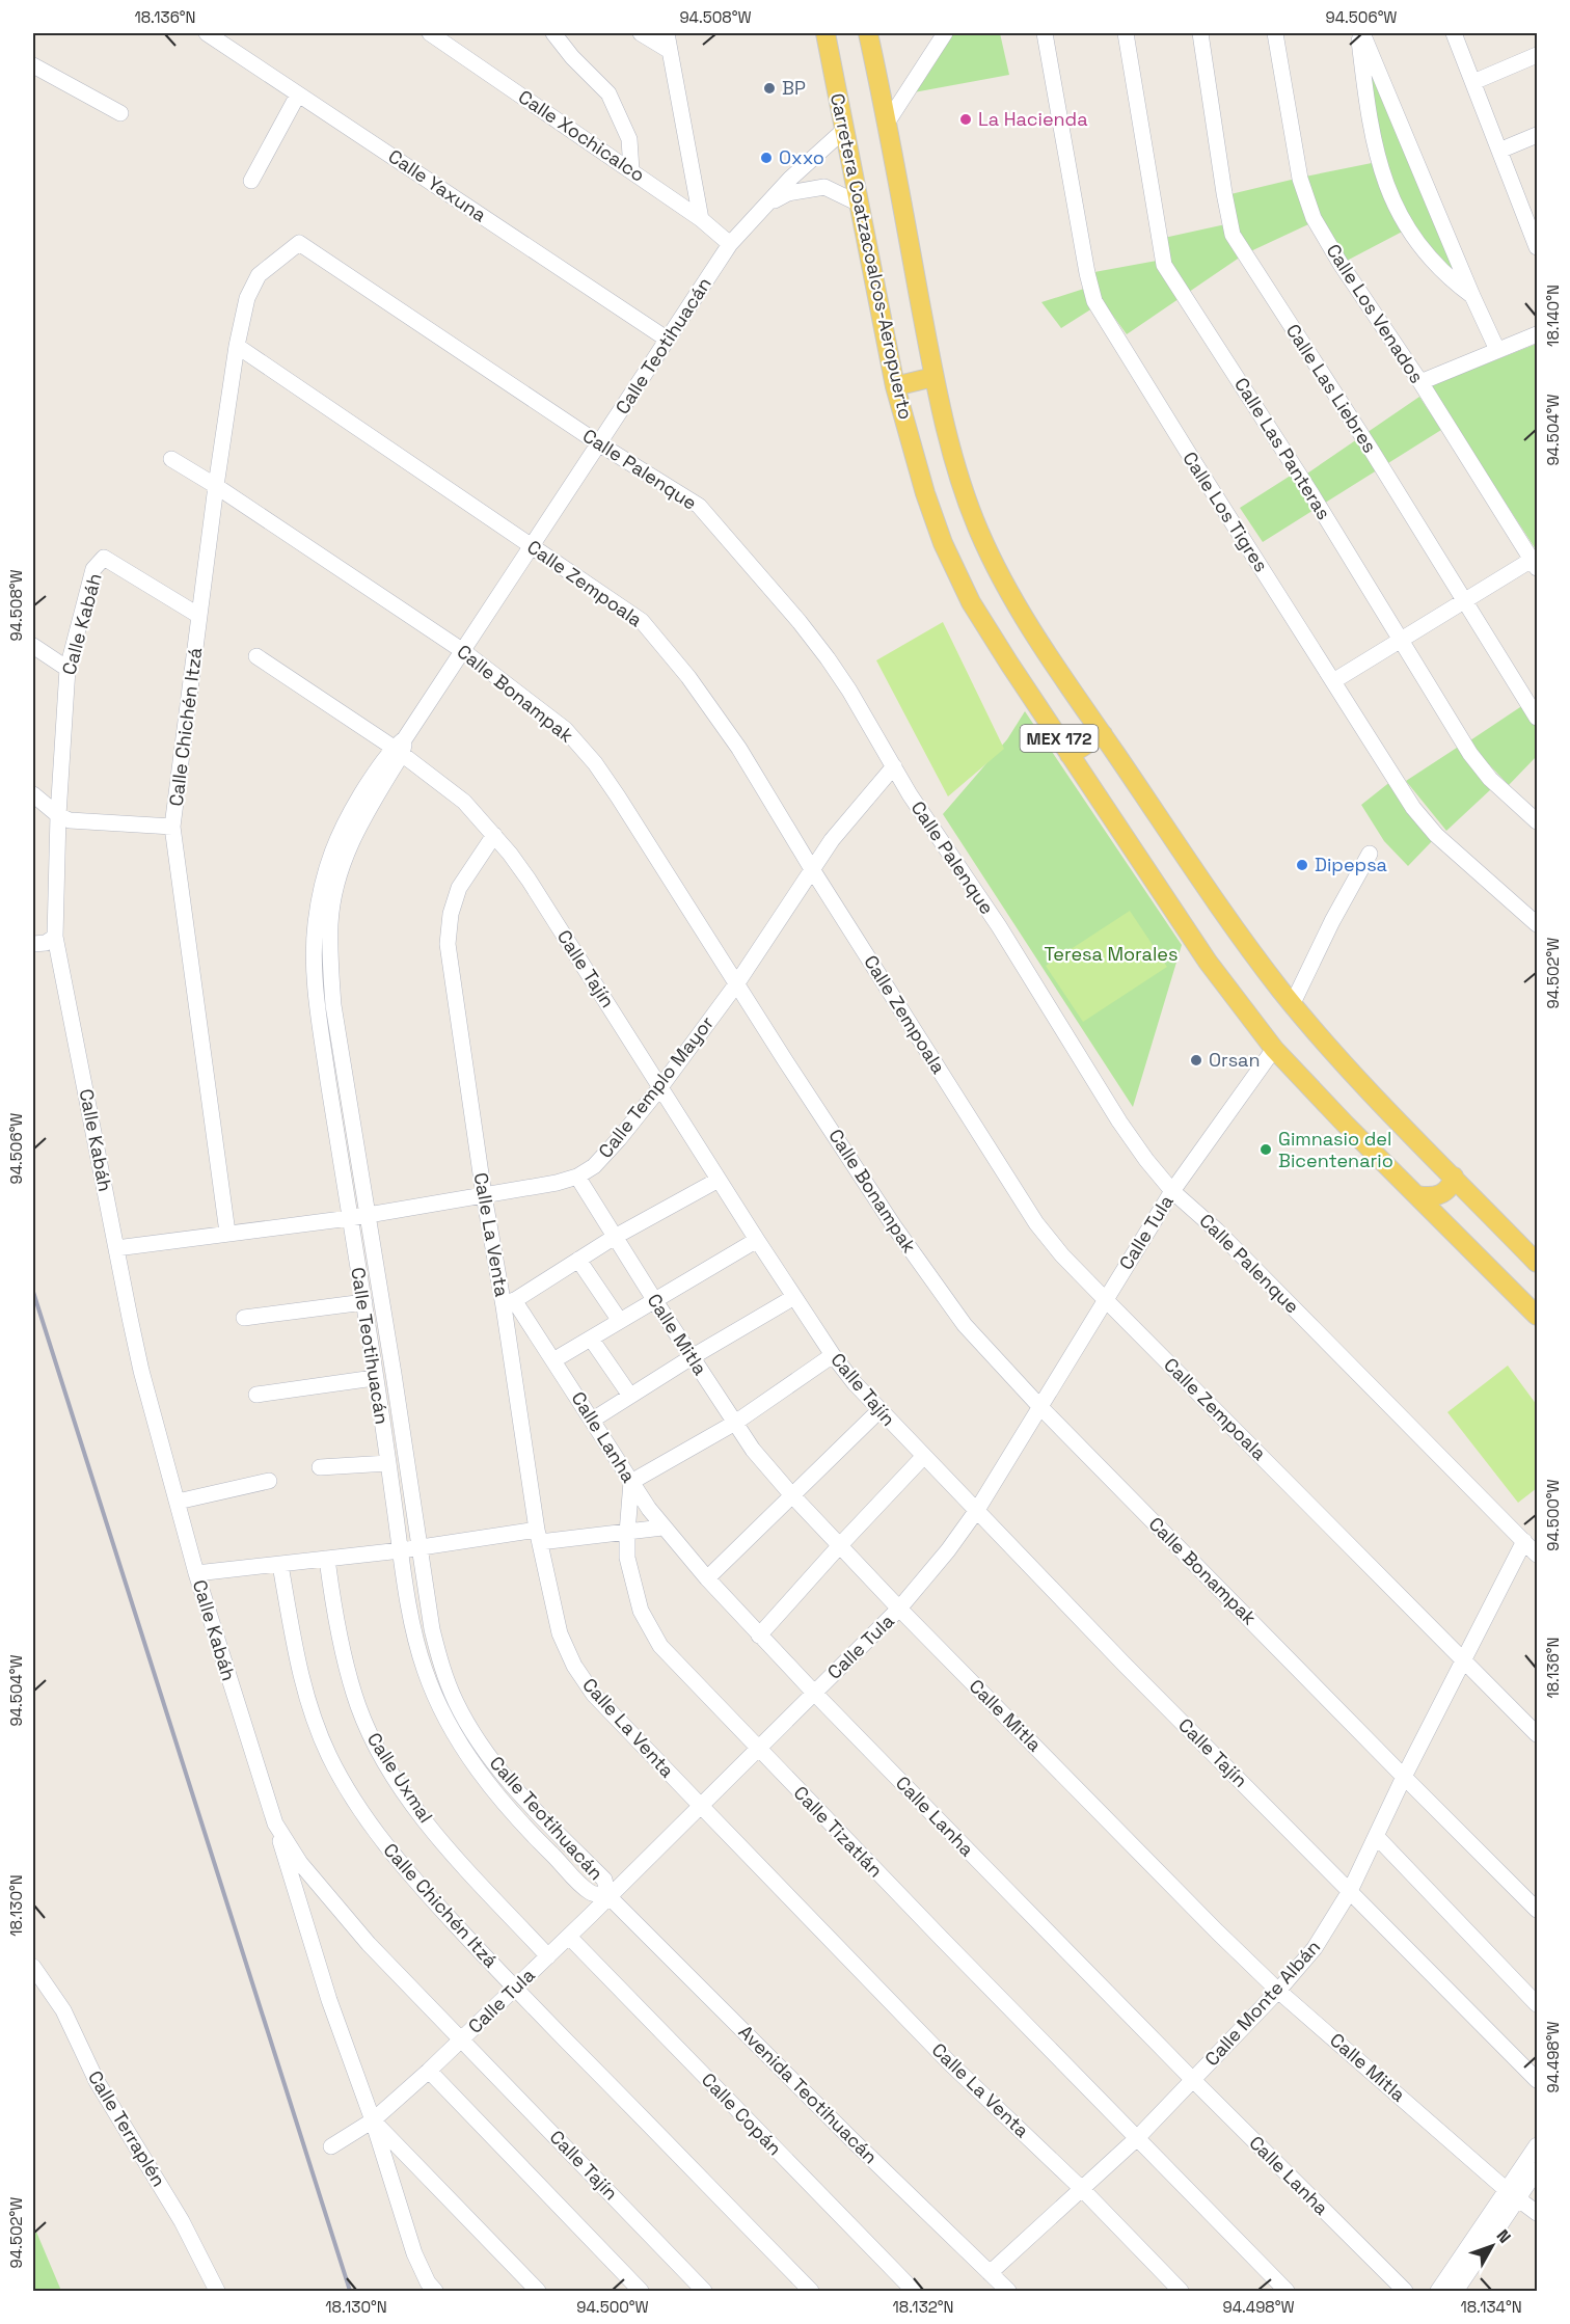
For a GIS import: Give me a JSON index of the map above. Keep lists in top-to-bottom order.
{
  "streets": {
    "main road": ["Carretera Coatzacoalcos-Aeropuerto", "MEX 172"],
    "street": [
      "Calle Xochicalco",
      "Calle Yaxuna",
      "Calle Los Venados",
      "Calle Teotihuacán",
      "Calle Las Liebres",
      "Calle Las Panteras",
      "Calle Palenque",
      "Calle Los Tigres",
      "Calle Zempoala",
      "Calle Kabáh",
      "Calle Bonampak",
      "Calle Chichén Itzá",
      "Calle Tajín",
      "Calle Templo Mayor",
      "Calle Tula",
      "Calle La Venta",
      "Calle Mitla",
      "Calle Lanha",
      "Calle Uxmal",
      "Calle Tizatlán",
      "Calle Monte Albán",
      "Avenida Teotihuacán",
      "Calle Copán",
      "Calle Terraplén"
    ]
  },
  "crossings": [
    ["Calle Xochicalco", "Calle Teotihuacán"],
    ["Calle Yaxuna", "Calle Teotihuacán"],
    ["Carretera Coatzacoalcos-Aeropuerto", "Calle Teotihuacán"],
    ["Carretera Coatzacoalcos-Aeropuerto", "Calle Tula"],
    ["Calle Teotihuacán", "Calle Palenque"],
    ["Calle Teotihuacán", "Calle Zempoala"],
    ["Calle Teotihuacán", "Calle Bonampak"],
    ["Calle Teotihuacán", "Calle Tajín"],
    ["Calle Teotihuacán", "Calle Templo Mayor"],
    ["Calle Teotihuacán", "Calle Tula"],
    ["Calle Teotihuacán", "Avenida Teotihuacán"],
    ["Calle Palenque", "Calle Chichén Itzá"],
    ["Calle Palenque", "Calle Templo Mayor"],
    ["Calle Palenque", "Calle Tula"],
    ["Calle Palenque", "Calle Monte Albán"],
    ["Calle Zempoala", "Calle Chichén Itzá"],
    ["Calle Zempoala", "Calle Templo Mayor"],
    ["Calle Zempoala", "Calle Tula"],
    ["Calle Zempoala", "Calle Monte Albán"],
    ["Calle Kabáh", "Calle Chichén Itzá"],
    ["Calle Kabáh", "Calle Tajín"],
    ["Calle Kabáh", "Calle Templo Mayor"],
    ["Calle Kabáh", "Calle Tula"],
    ["Calle Bonampak", "Calle Chichén Itzá"],
    ["Calle Bonampak", "Calle Templo Mayor"],
    ["Calle Bonampak", "Calle Tula"],
    ["Calle Bonampak", "Calle Monte Albán"],
    ["Calle Chichén Itzá", "Calle Templo Mayor"],
    ["Calle Chichén Itzá", "Calle Tula"],
    ["Calle Tajín", "Calle Templo Mayor"],
    ["Calle Tajín", "Calle Tula"],
    ["Calle Tajín", "Calle La Venta"],
    ["Calle Tajín", "Calle Monte Albán"],
    ["Calle Templo Mayor", "Calle La Venta"],
    ["Calle Templo Mayor", "Calle Mitla"],
    ["Calle Tula", "Calle La Venta"],
    ["Calle Tula", "Calle Mitla"],
    ["Calle Tula", "Calle Lanha"],
    ["Calle Tula", "Calle Uxmal"],
    ["Calle Tula", "Calle Tizatlán"],
    ["Calle Tula", "Avenida Teotihuacán"],
    ["Calle Tula", "Calle Copán"],
    ["Calle La Venta", "Calle Lanha"],
    ["Calle La Venta", "Calle Monte Albán"],
    ["Calle Mitla", "Calle Monte Albán"],
    ["Calle Lanha", "Calle Tizatlán"],
    ["Calle Lanha", "Calle Monte Albán"],
    ["Calle Tizatlán", "Calle Monte Albán"],
    ["Calle Monte Albán", "Avenida Teotihuacán"]
  ],
  "parks": ["Teresa Morales"],
  "places": [
    "BP",
    "La Hacienda",
    "Oxxo",
    "Dipepsa",
    "Orsan",
    "Gimnasio del Bicentenario"
  ],
  "north": "top right",
  "coordinates": [
    "18.136°N",
    "94.508°W",
    "94.506°W",
    "18.140°N",
    "94.504°W",
    "94.502°W",
    "94.500°W",
    "18.130°N",
    "94.498°W",
    "18.132°N",
    "18.134°N"
  ]
}
